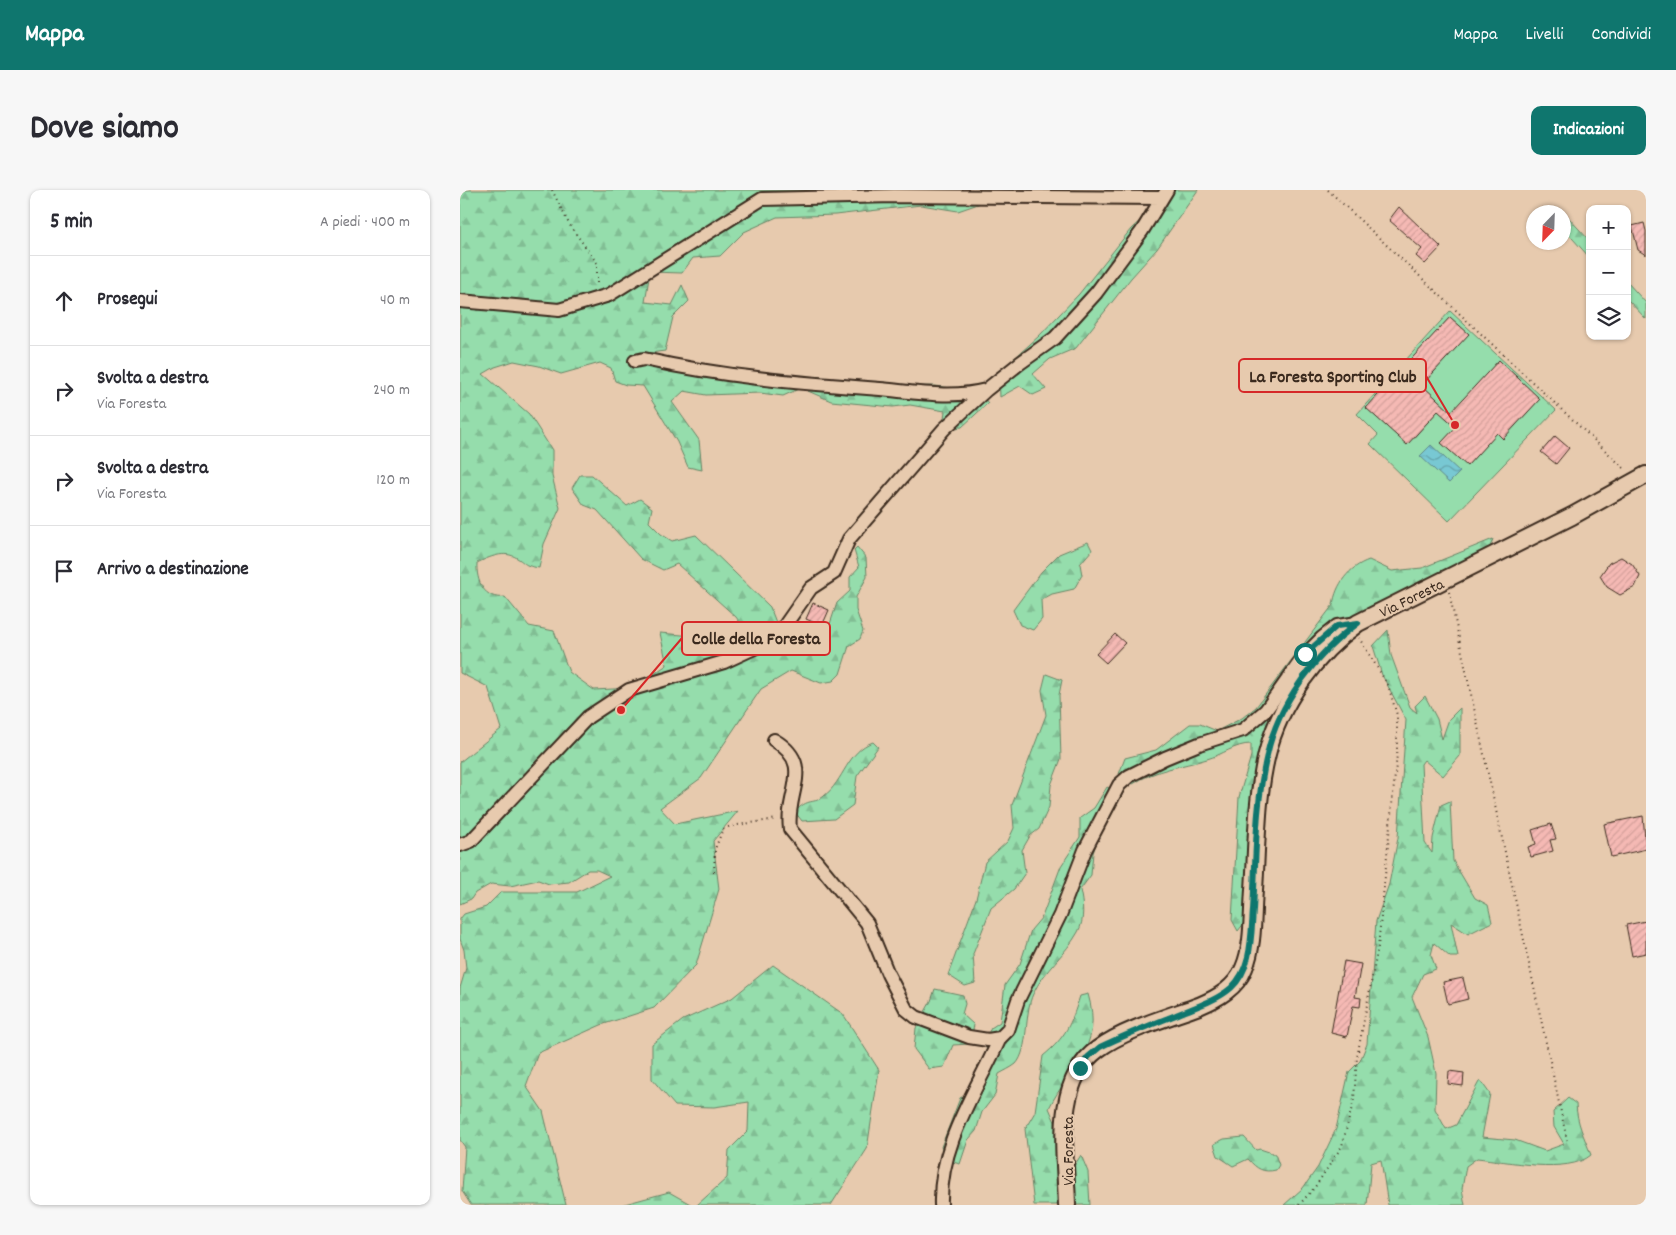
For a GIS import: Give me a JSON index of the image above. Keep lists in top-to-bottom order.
{
  "streets": {
    "main road": ["Via Foresta"]
  },
  "places": ["La Foresta Sporting Club", "Colle della Foresta"],
  "north": "bottom left",
  "page": {
    "header": "Mappa",
    "nav": ["Mappa", "Livelli", "Condividi"],
    "title": "Dove siamo",
    "buttons": "Indicazioni",
    "heading": ["5 min", "A piedi · 400 m"],
    "map_buttons": ["+", "−"],
    "list": [
      ["Prosegui", "40 m"],
      ["Svolta a destra", "Via Foresta", "240 m"],
      ["Svolta a destra", "Via Foresta", "120 m"],
      "Arrivo a destinazione"
    ]
  }
}
